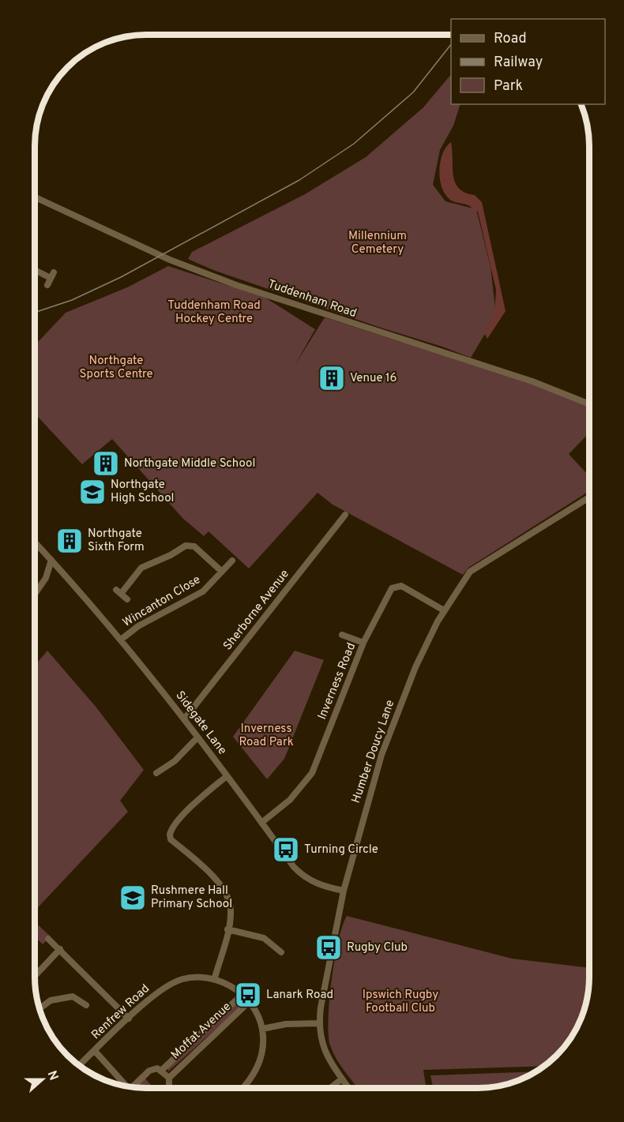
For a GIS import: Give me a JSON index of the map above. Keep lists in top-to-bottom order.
{
  "streets": {
    "street": [
      "Tuddenham Road",
      "Wincanton Close",
      "Sherborne Avenue",
      "Inverness Road",
      "Sidegate Lane",
      "Humber Doucy Lane",
      "Renfrew Road",
      "Moffat Avenue"
    ]
  },
  "crossings": [
    ["Wincanton Close", "Sidegate Lane"],
    ["Sherborne Avenue", "Sidegate Lane"],
    ["Inverness Road", "Sidegate Lane"],
    ["Inverness Road", "Humber Doucy Lane"],
    ["Sidegate Lane", "Humber Doucy Lane"]
  ],
  "parks": [
    "Millennium Cemetery",
    "Tuddenham Road Hockey Centre",
    "Northgate Sports Centre",
    "Inverness Road Park",
    "Ipswich Rugby Football Club"
  ],
  "places": {
    "building": ["Venue 16", "Northgate Middle School", "Northgate Sixth Form"],
    "school or university": ["Northgate High School", "Rushmere Hall Primary School"],
    "bus stop": ["Turning Circle", "Rugby Club", "Lanark Road"]
  },
  "legend": ["Road", "Railway", "Park"],
  "north": "right"
}
